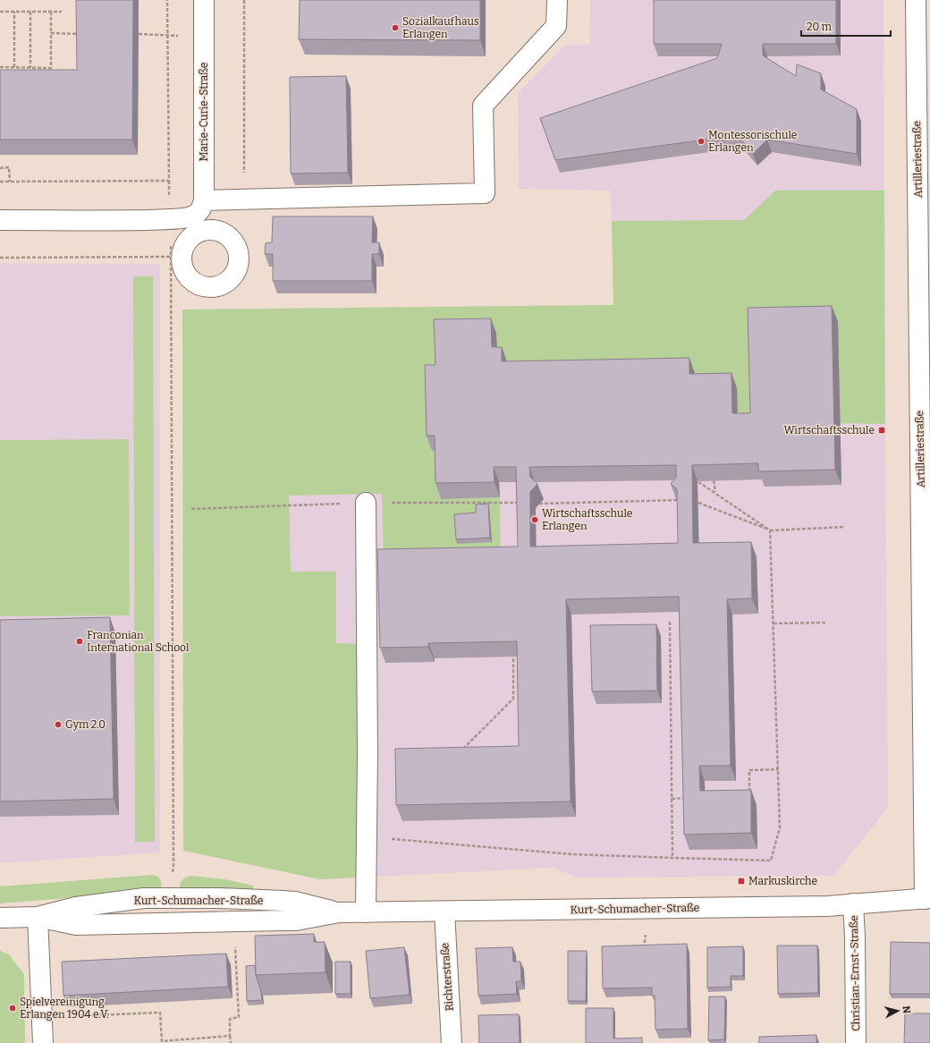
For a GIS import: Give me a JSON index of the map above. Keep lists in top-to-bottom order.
{
  "streets": {
    "street": [
      "Marie-Curie-Straße",
      "Artilleriestraße",
      "Kurt-Schumacher-Straße",
      "Christian-Ernst-Straße",
      "Richterstraße"
    ]
  },
  "crossings": [
    ["Artilleriestraße", "Kurt-Schumacher-Straße"],
    ["Kurt-Schumacher-Straße", "Christian-Ernst-Straße"],
    ["Kurt-Schumacher-Straße", "Richterstraße"]
  ],
  "places": {
    "other": [
      "Sozialkaufhaus Erlangen",
      "Montessorischule Erlangen",
      "Wirtschaftsschule Erlangen",
      "Franconian International School",
      "Gym 2.0",
      "Spielvereinigung Erlangen 1904 e.V."
    ],
    "transit": ["Wirtschaftsschule", "Markuskirche"]
  },
  "scale_bar": "20 m",
  "north": "right"
}
